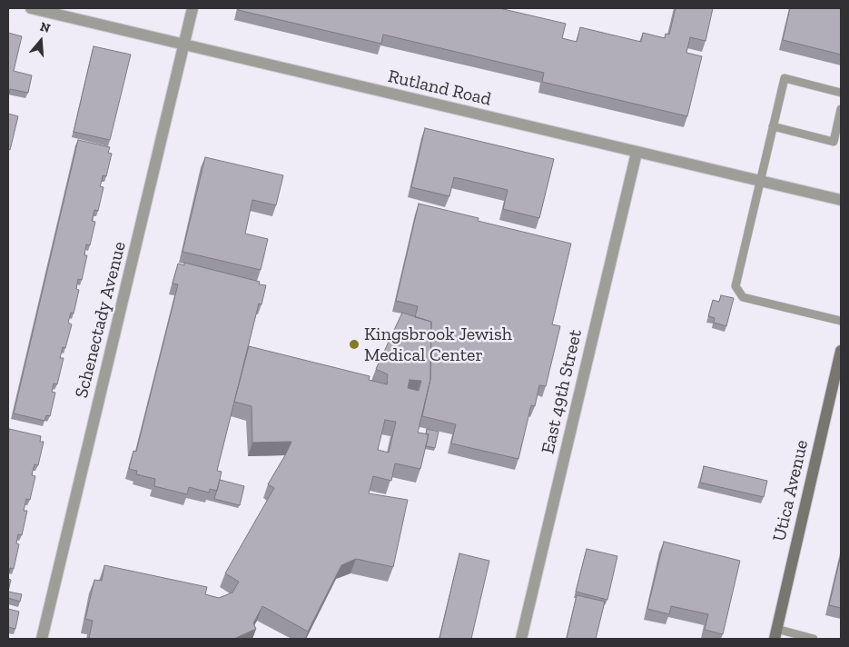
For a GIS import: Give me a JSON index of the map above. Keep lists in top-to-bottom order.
{
  "streets": {
    "main road": ["Utica Avenue"],
    "street": ["Rutland Road", "Schenectady Avenue", "East 49th Street"]
  },
  "crossings": [
    ["Rutland Road", "Schenectady Avenue"],
    ["Rutland Road", "East 49th Street"]
  ],
  "places": ["Kingsbrook Jewish Medical Center"],
  "north": "top"
}
